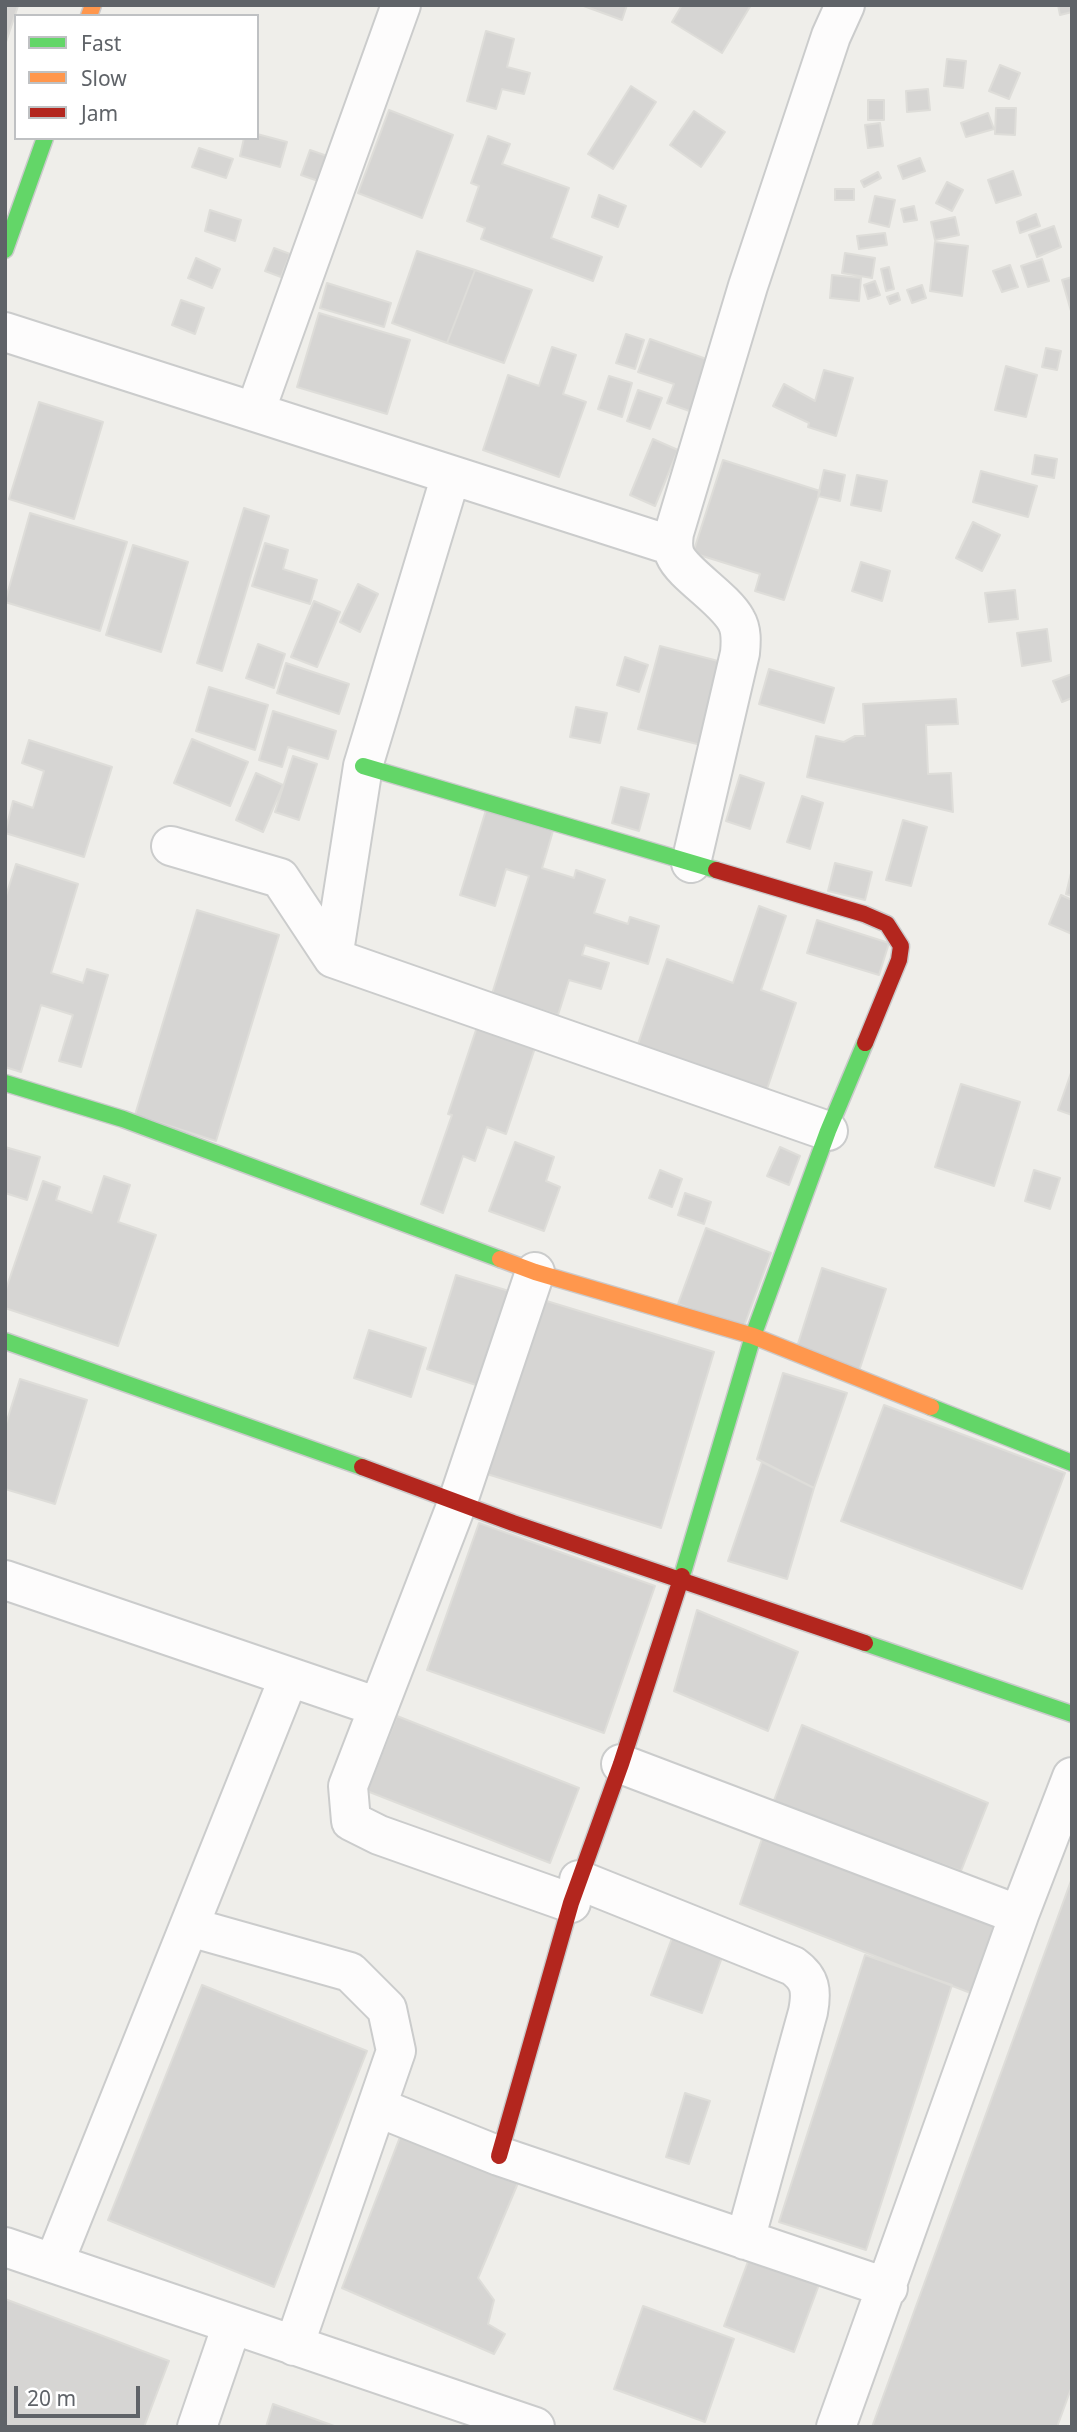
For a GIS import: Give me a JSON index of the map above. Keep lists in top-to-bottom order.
{
  "legend": ["Fast", "Slow", "Jam"],
  "scale_bar": "20 m"
}
